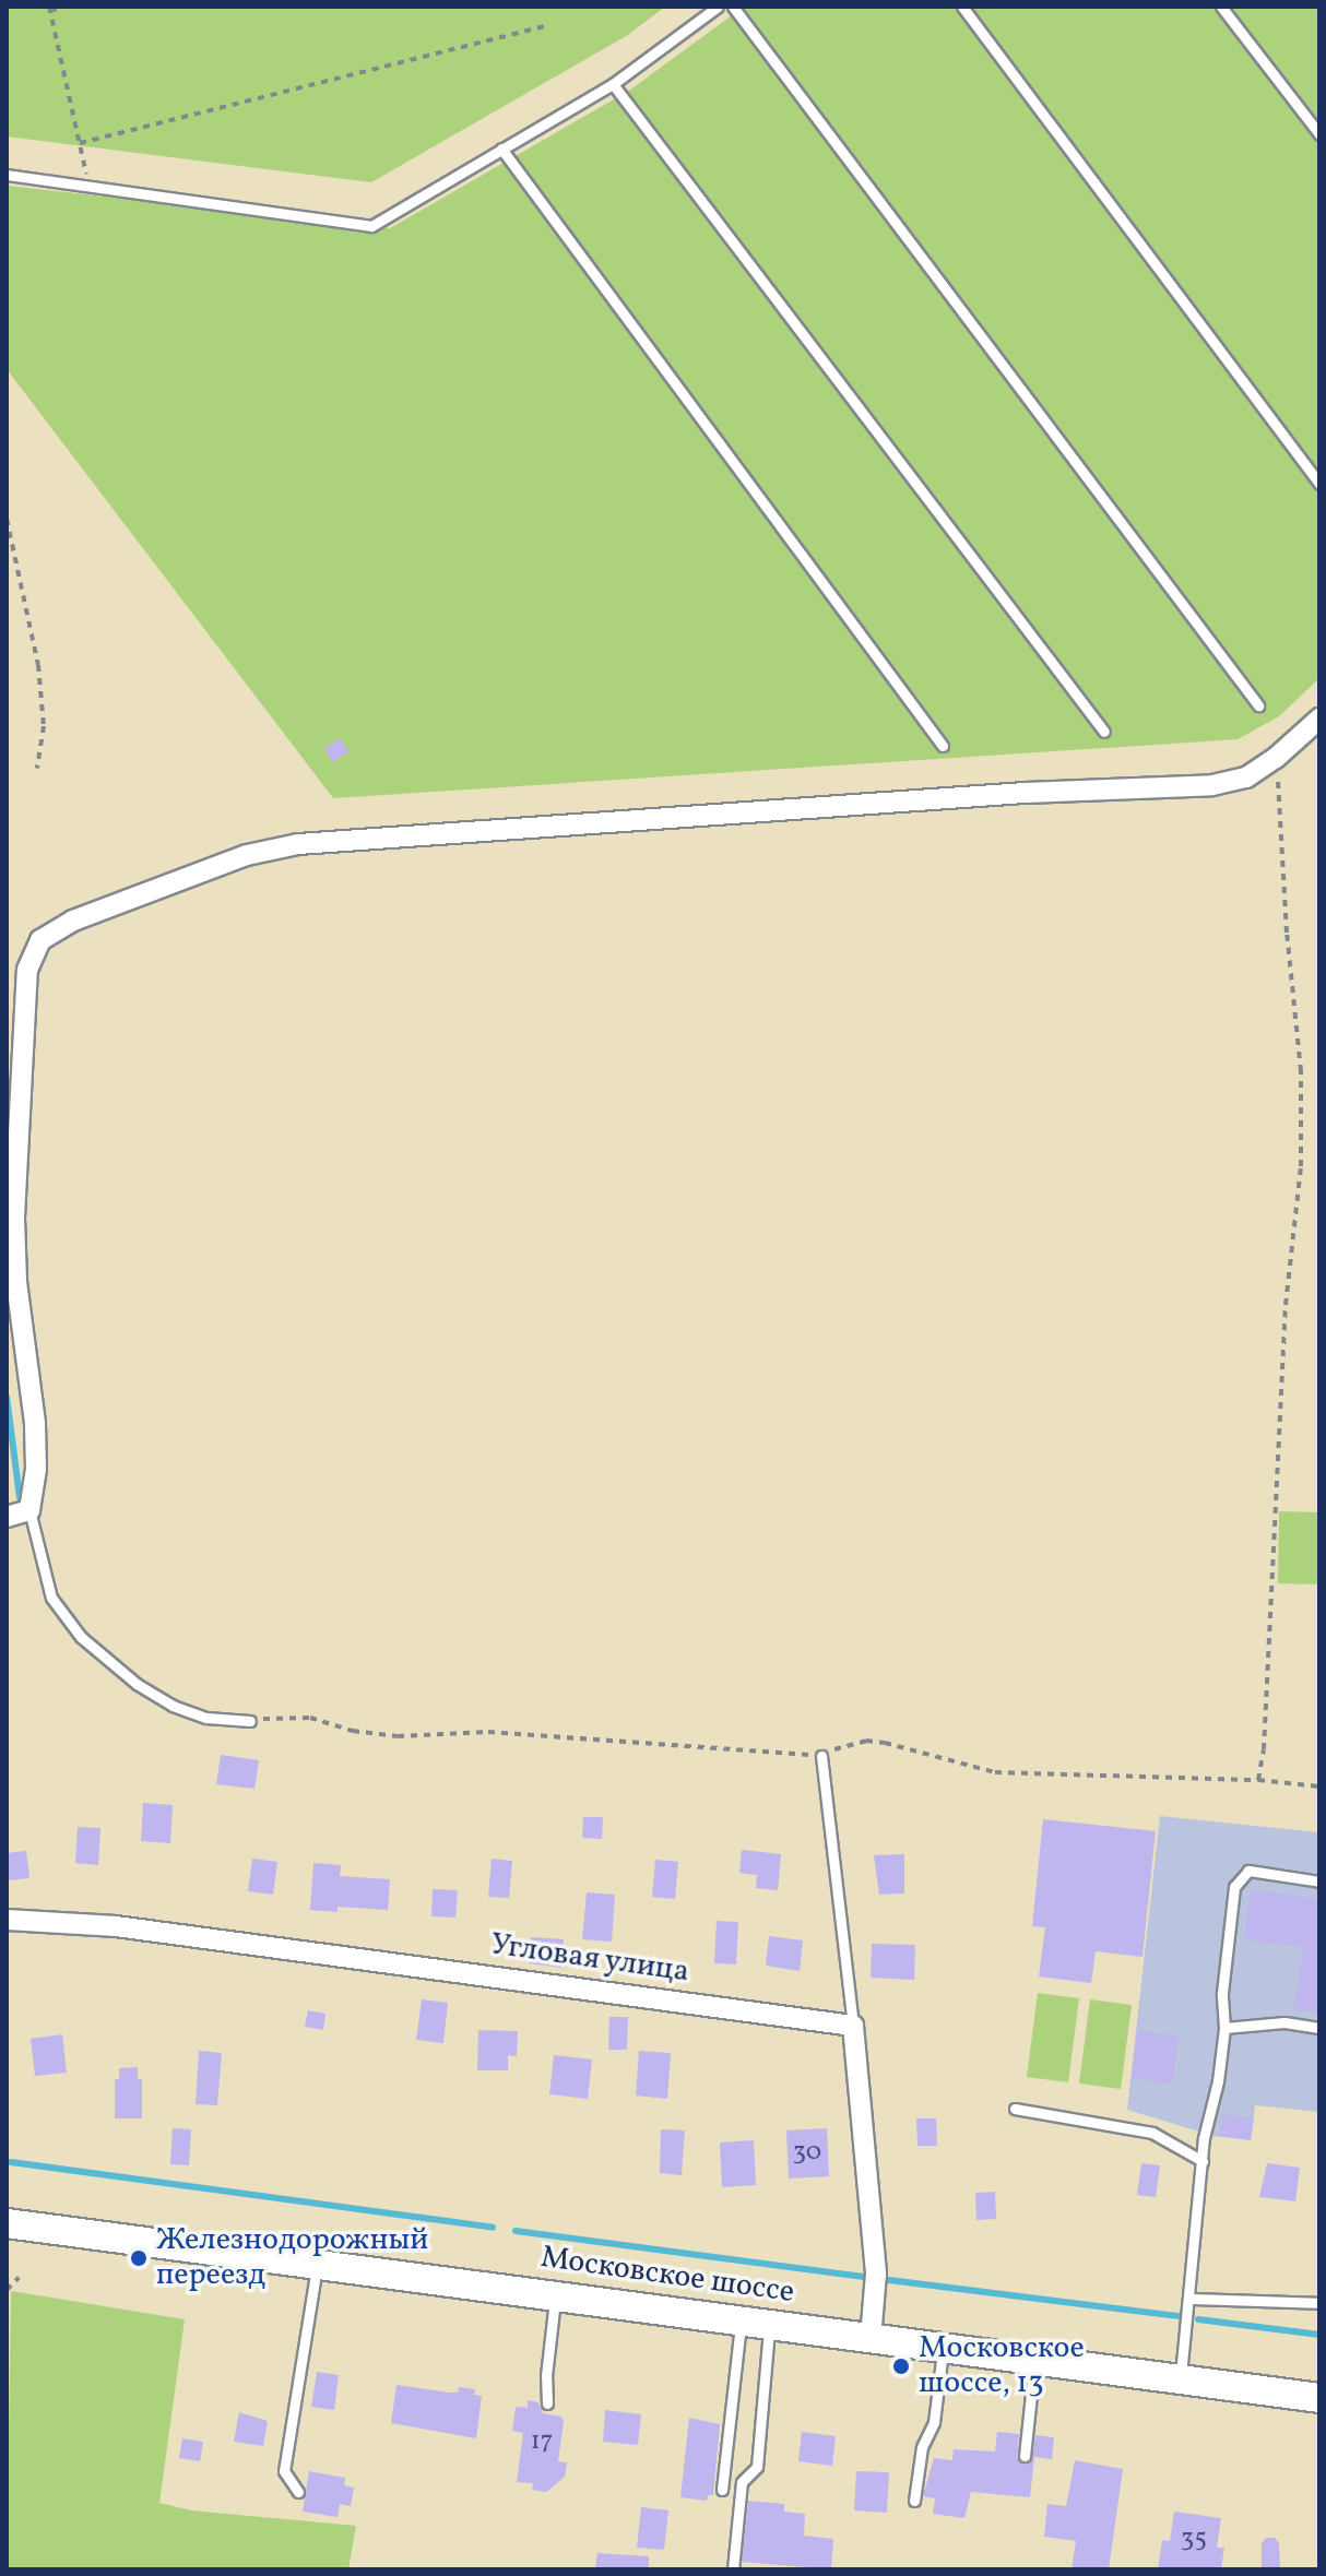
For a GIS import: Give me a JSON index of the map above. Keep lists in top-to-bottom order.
{
  "streets": {
    "main road": ["Московское шоссе"],
    "street": ["Угловая улица"]
  },
  "places": ["Железнодорожный переезд", "Московское шоссе, 13"],
  "house_numbers": ["30", "17", "35"]
}
